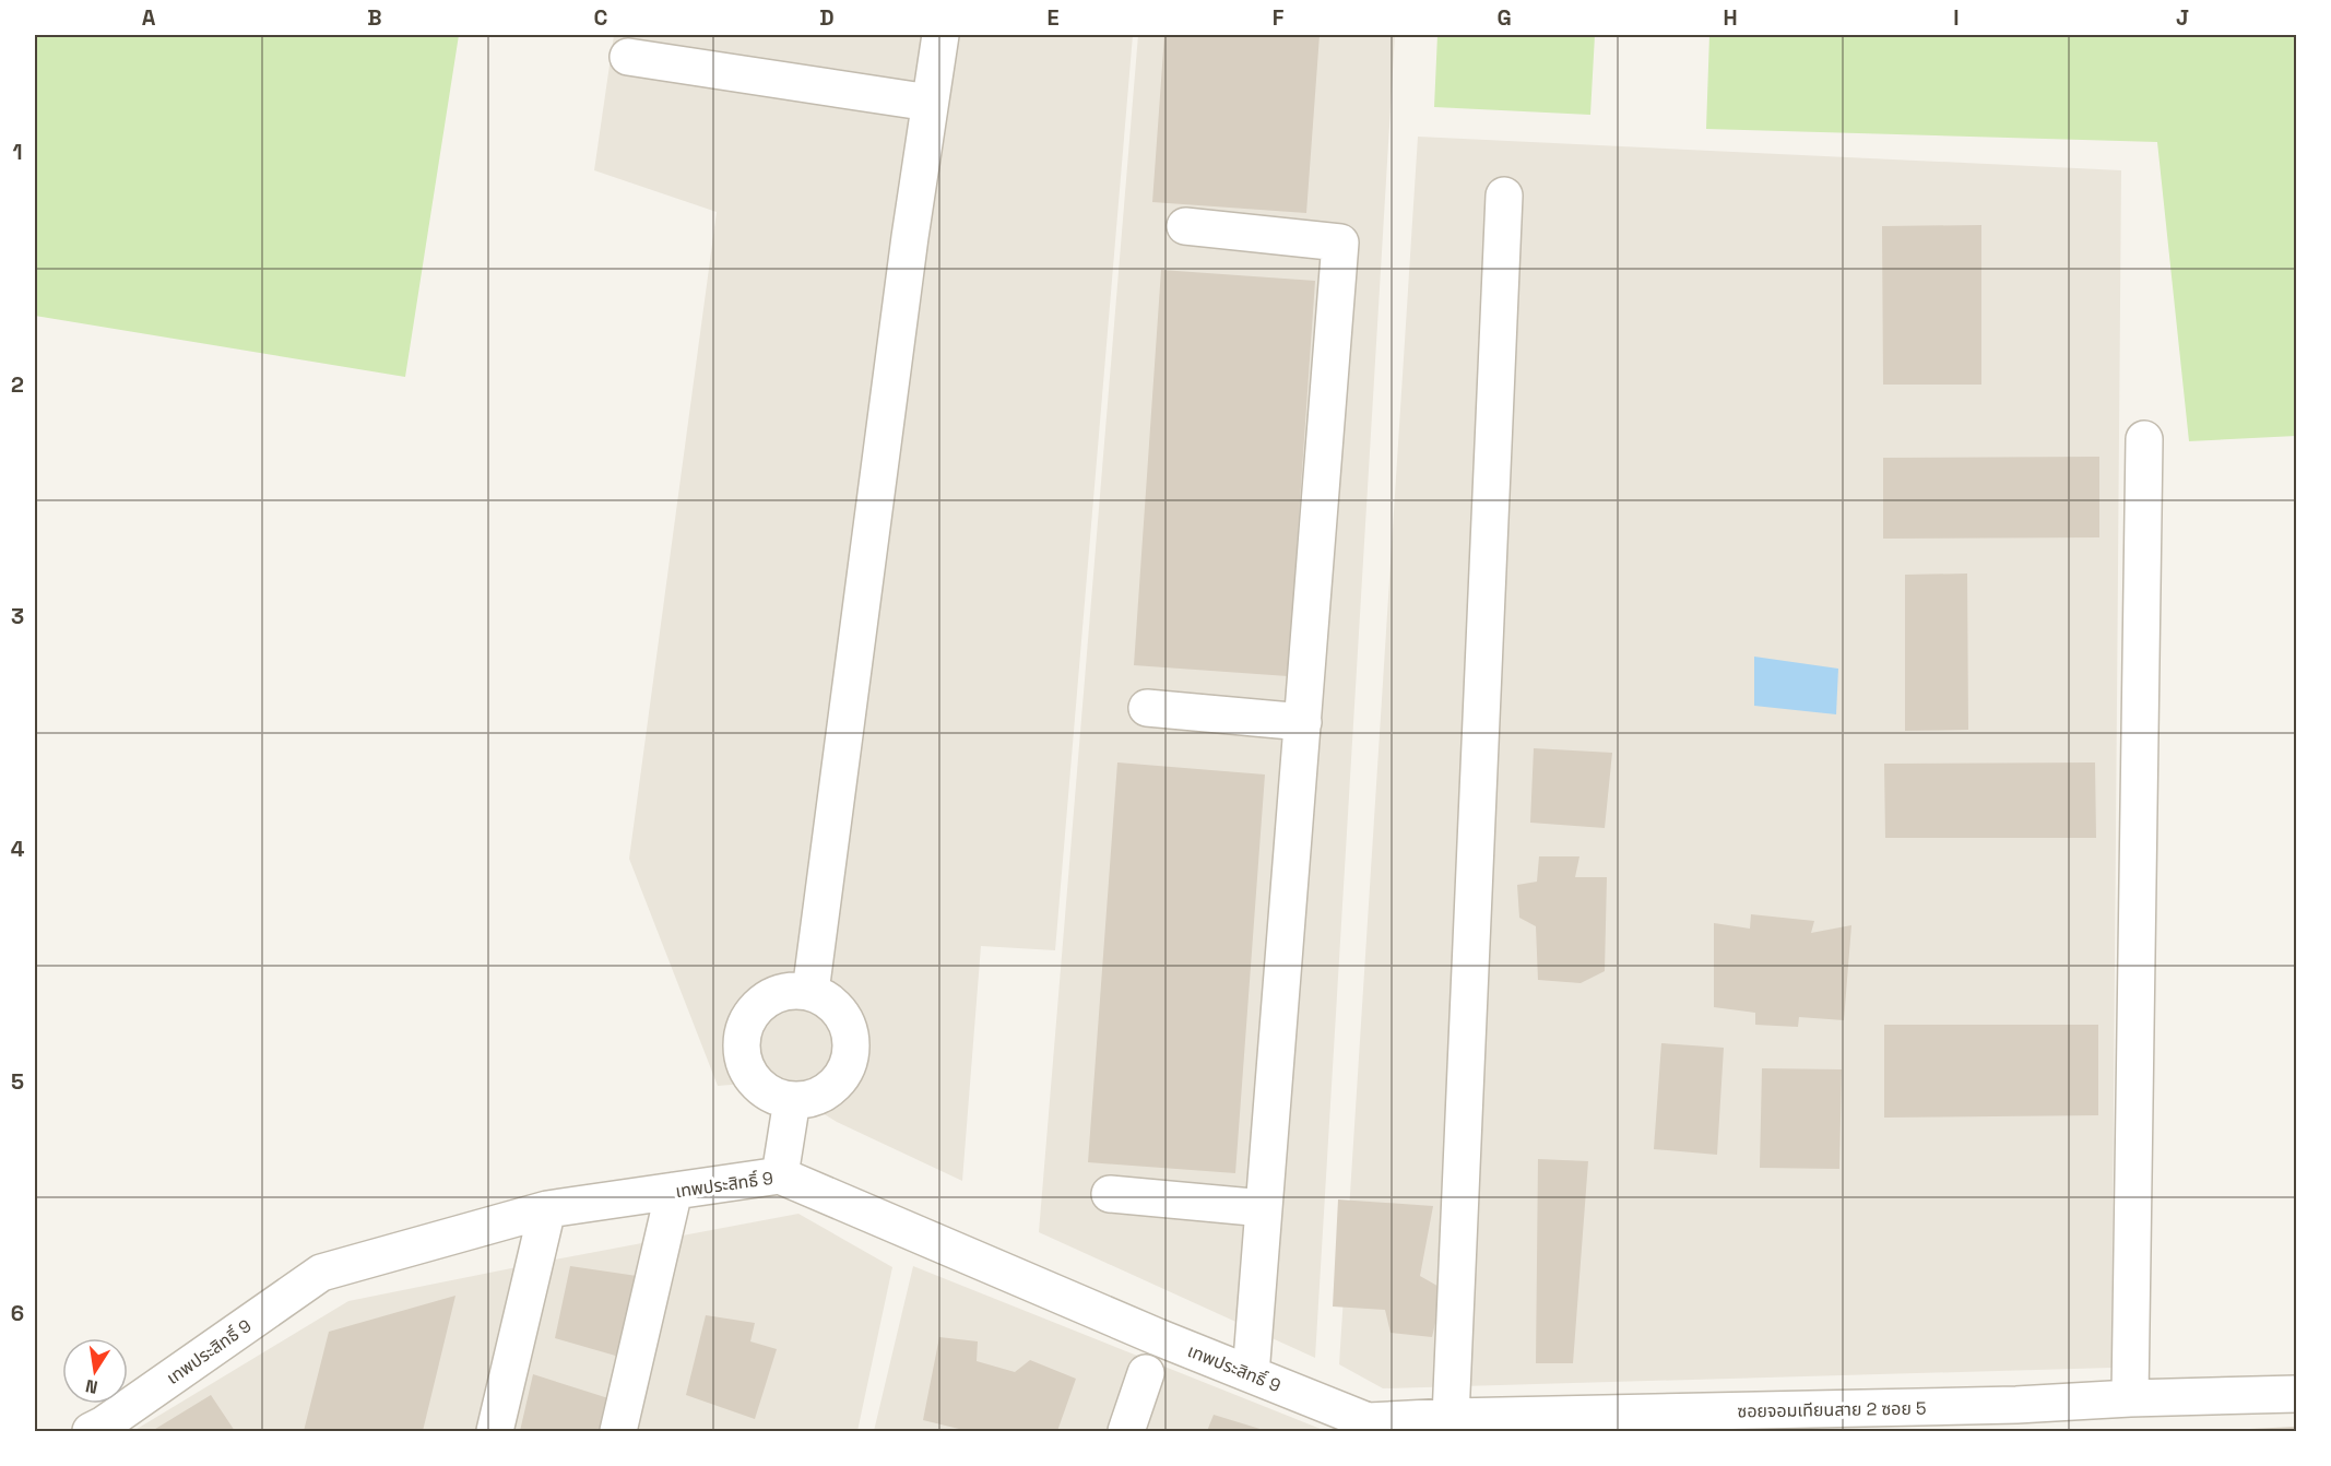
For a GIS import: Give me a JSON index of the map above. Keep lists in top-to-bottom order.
{
  "streets": {
    "street": ["เทพประสิทธิ์ 9", "ซอยจอมเทียนสาย 2 ซอย 5"]
  },
  "crossings": [
    ["เทพประสิทธิ์ 9", "ซอยจอมเทียนสาย 2 ซอย 5"]
  ],
  "north": "bottom",
  "grid": {
    "columns": [
      "A",
      "B",
      "C",
      "D",
      "E",
      "F",
      "G",
      "H",
      "I",
      "J"
    ],
    "rows": [
      "1",
      "2",
      "3",
      "4",
      "5",
      "6"
    ]
  }
}
